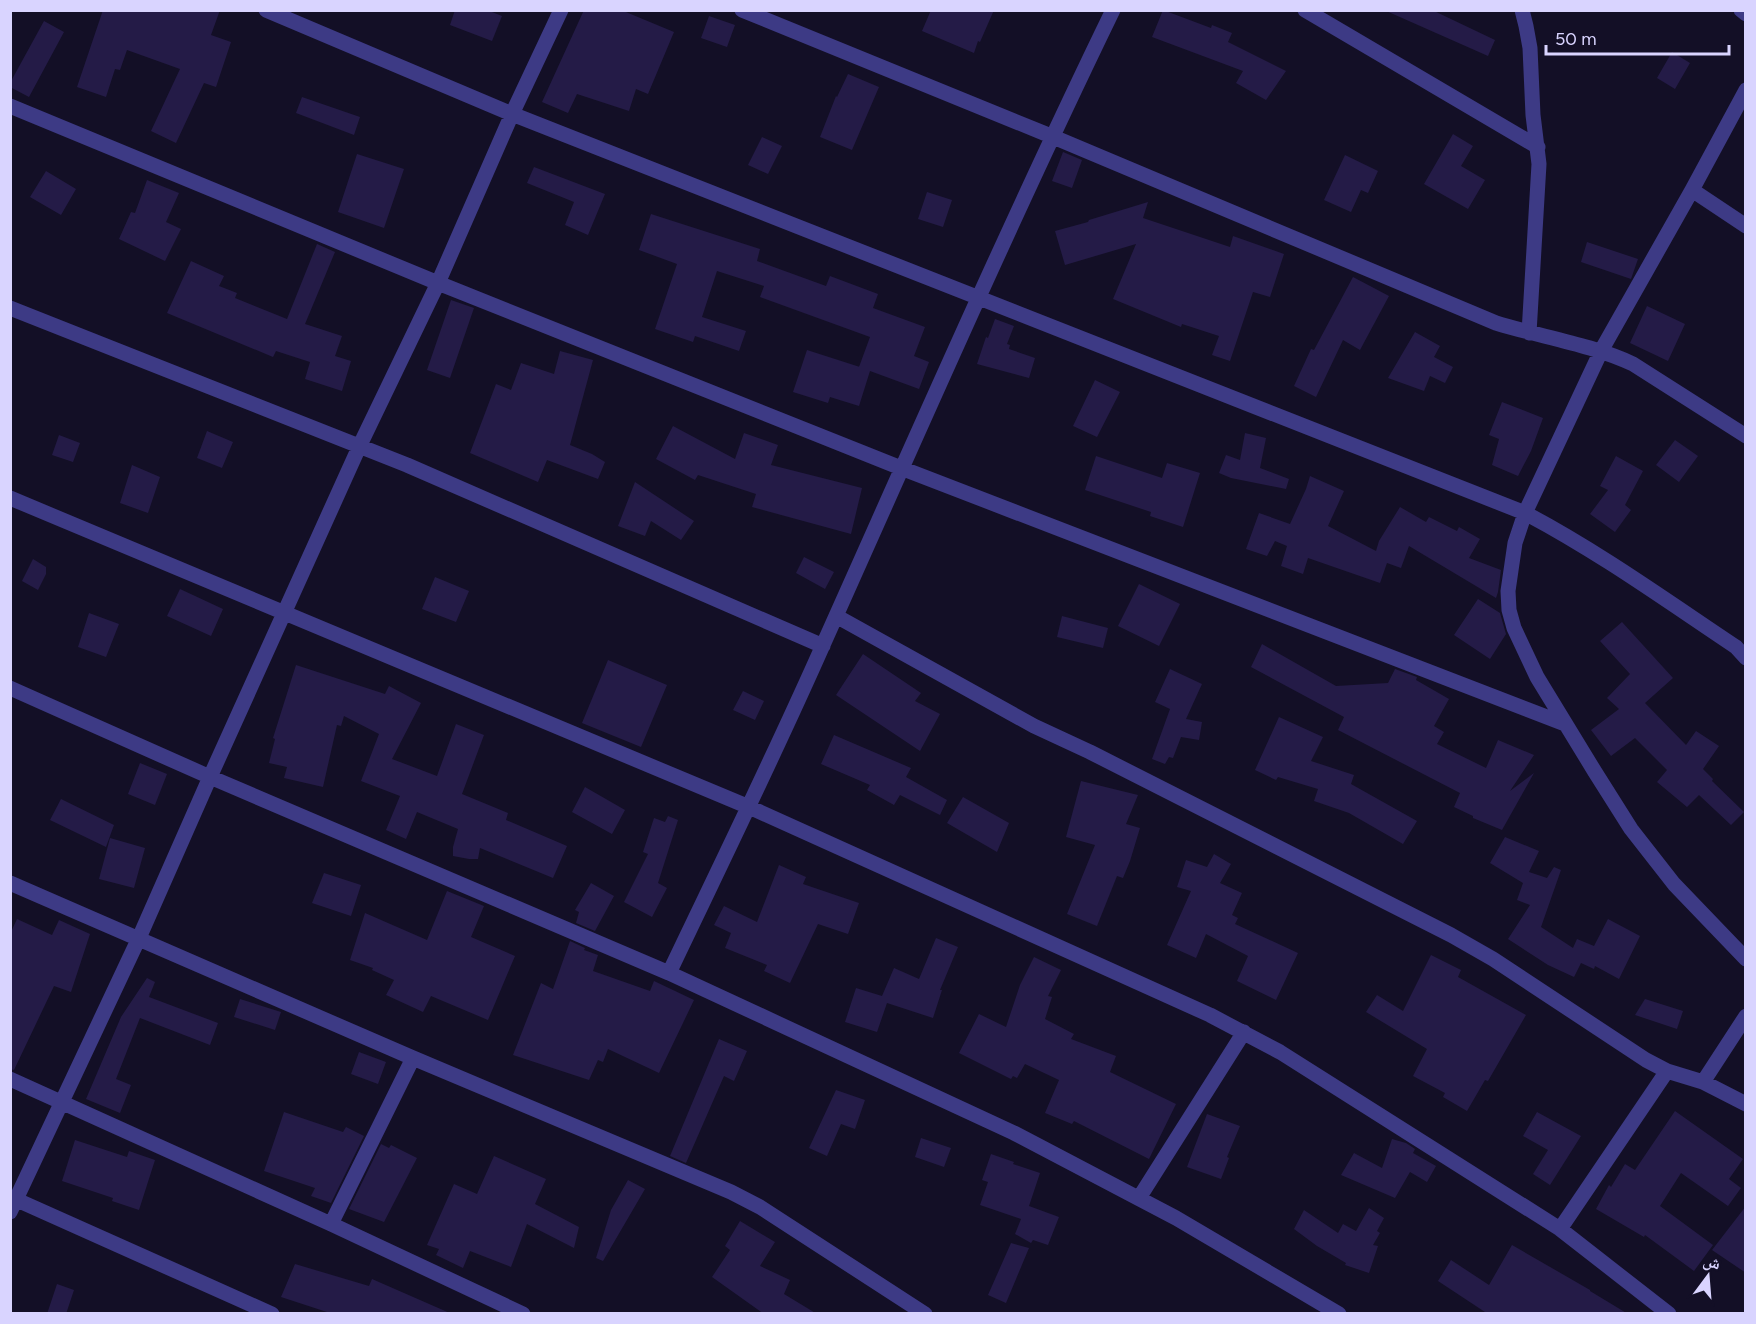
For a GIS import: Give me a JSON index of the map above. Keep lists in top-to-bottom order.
{
  "scale_bar": "50 m",
  "north": "top"
}
